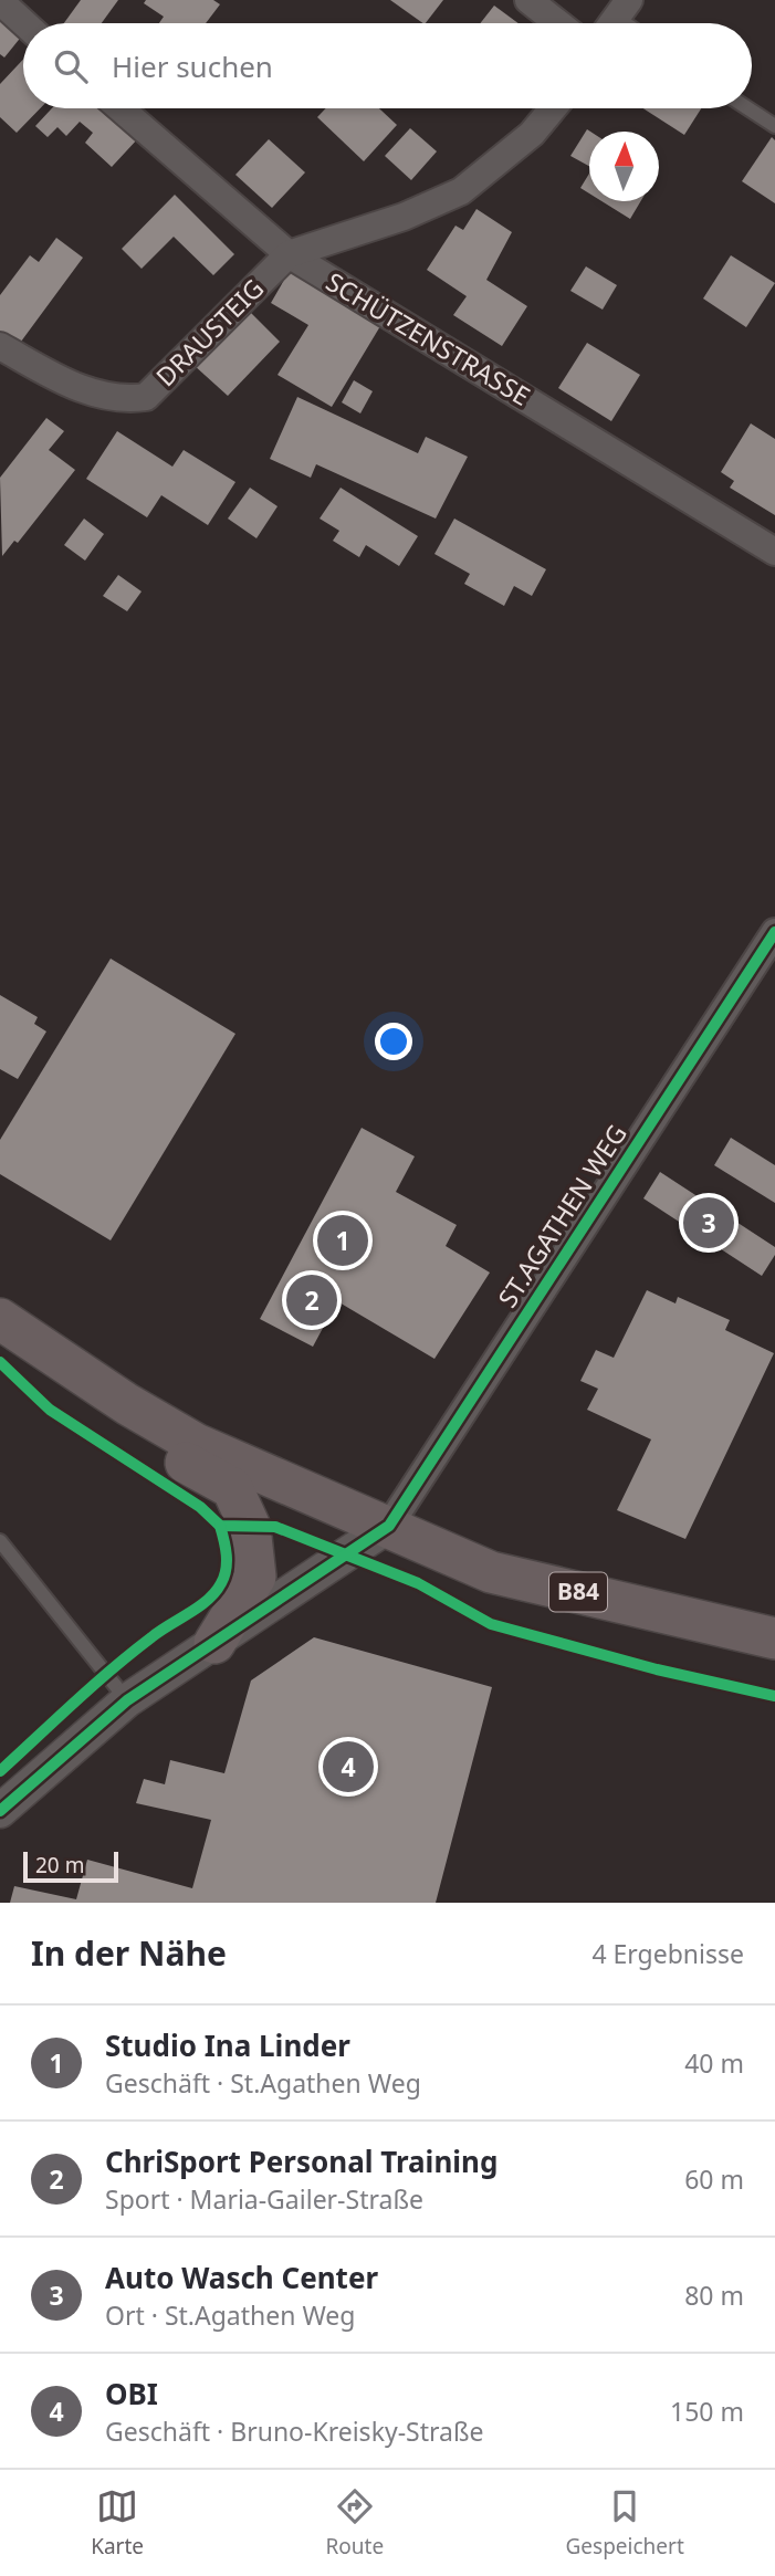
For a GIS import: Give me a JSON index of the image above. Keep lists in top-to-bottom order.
{
  "streets": {
    "main road": ["B84"],
    "street": ["DRAUSTEIG", "SCHÜTZENSTRASSE", "ST.AGATHEN WEG"]
  },
  "crossings": [
    ["DRAUSTEIG", "SCHÜTZENSTRASSE"],
    ["ST.AGATHEN WEG", "B84"]
  ],
  "scale_bar": "20 m",
  "north": "top",
  "page": {
    "search": "Hier suchen",
    "pins": [
      "3",
      "1",
      "2",
      "4"
    ],
    "scale": "20 m",
    "heading": ["In der Nähe", "4 Ergebnisse"],
    "list": [
      {
        "mark": "1",
        "name": "Studio Ina Linder",
        "note": "Geschäft · St.Agathen Weg",
        "value": "40 m"
      },
      {
        "mark": "2",
        "name": "ChriSport Personal Training",
        "note": "Sport · Maria-Gailer-Straße",
        "value": "60 m"
      },
      {
        "mark": "3",
        "name": "Auto Wasch Center",
        "note": "Ort · St.Agathen Weg",
        "value": "80 m"
      },
      {
        "mark": "4",
        "name": "OBI",
        "note": "Geschäft · Bruno-Kreisky-Straße",
        "value": "150 m"
      }
    ],
    "nav": ["Karte", "Route", "Gespeichert"]
  }
}
